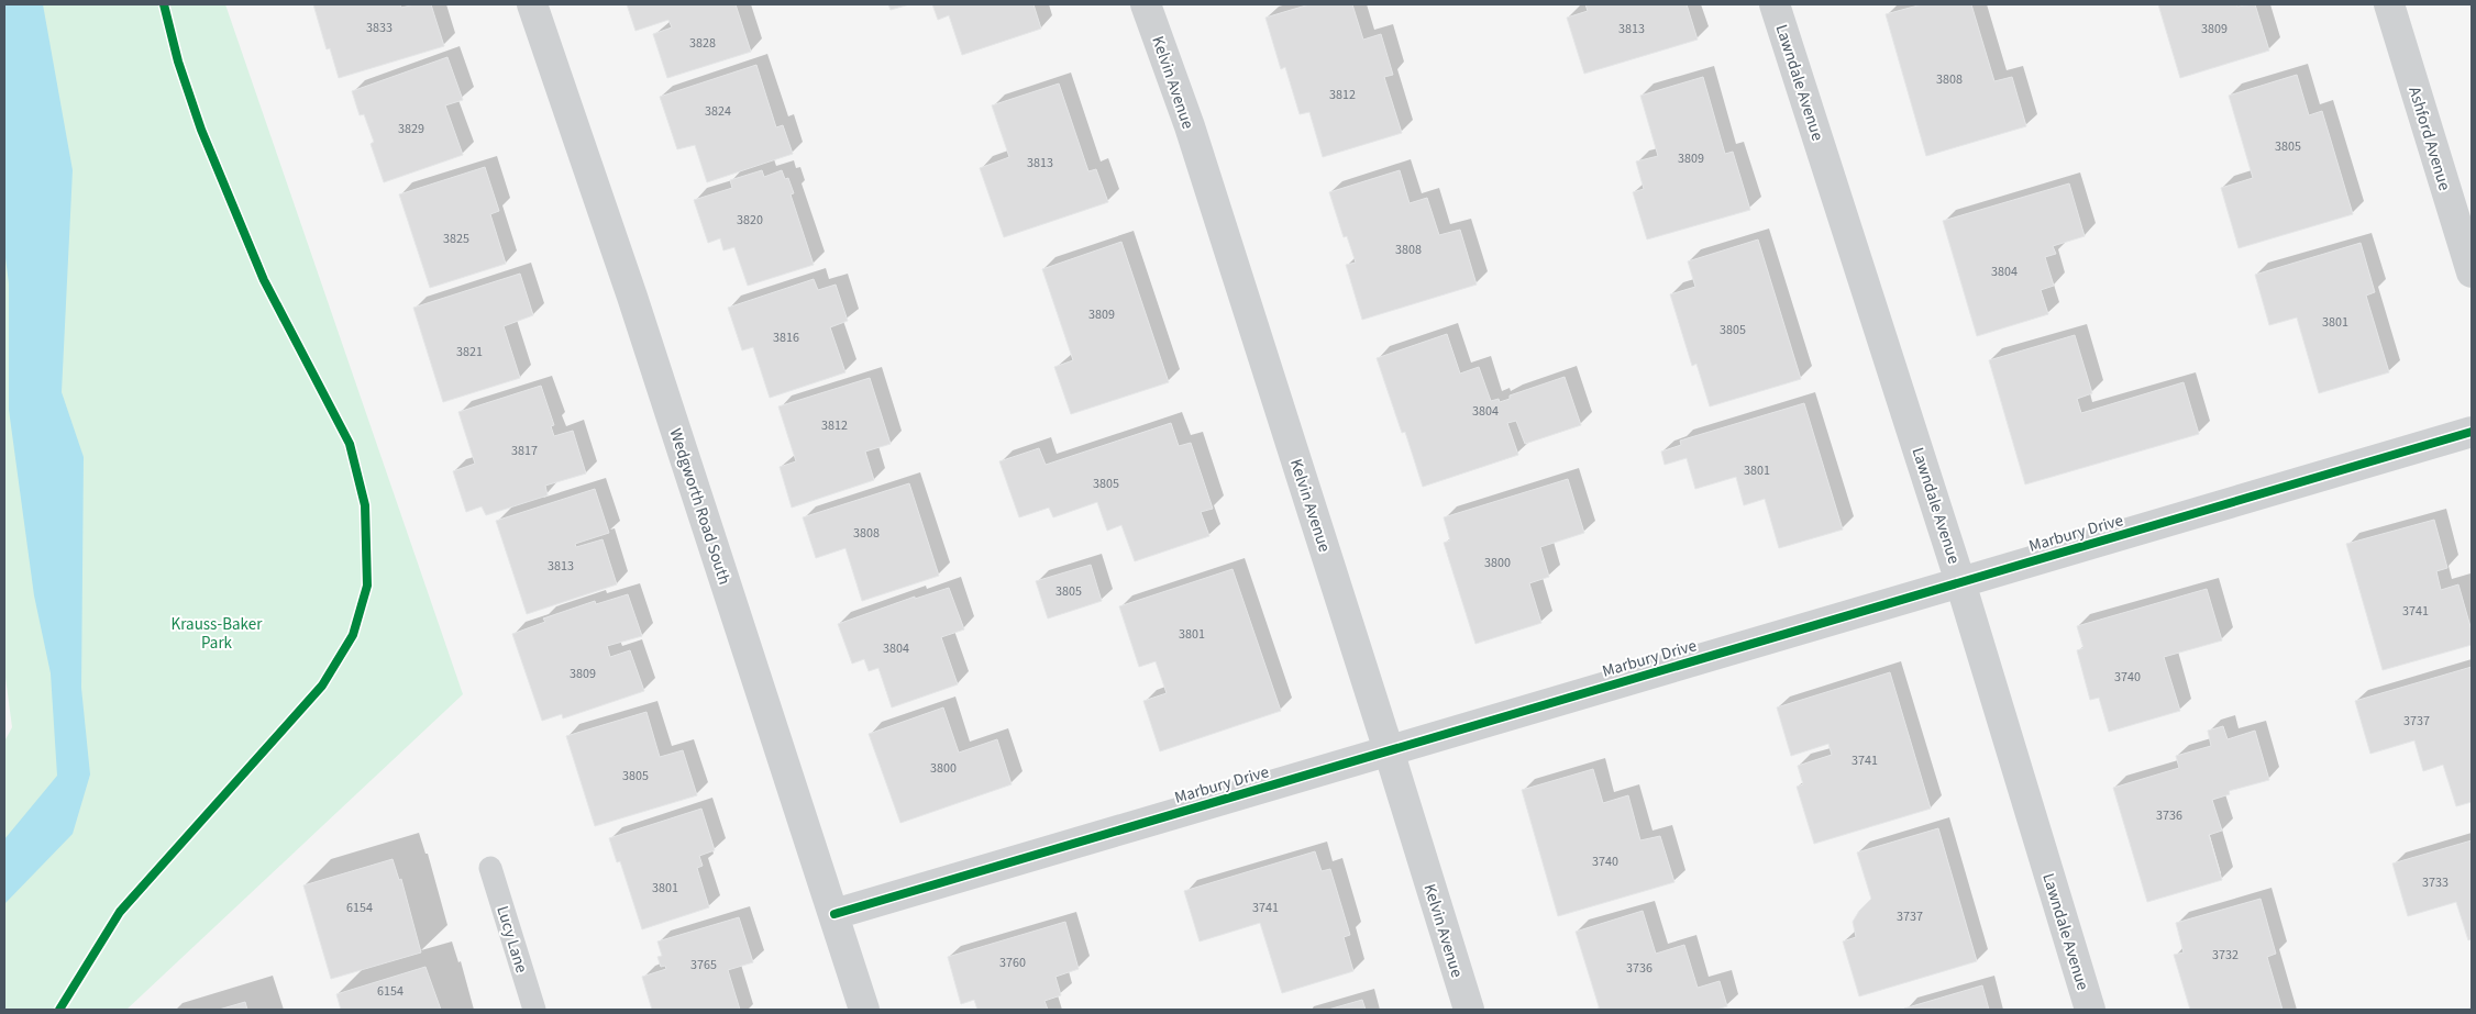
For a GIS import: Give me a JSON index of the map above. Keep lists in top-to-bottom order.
{
  "streets": {
    "street": [
      "Kelvin Avenue",
      "Lawndale Avenue",
      "Ashford Avenue",
      "Wedgworth Road South",
      "Marbury Drive"
    ],
    "lane": ["Lucy Lane"]
  },
  "crossings": [
    ["Kelvin Avenue", "Marbury Drive"],
    ["Lawndale Avenue", "Marbury Drive"],
    ["Wedgworth Road South", "Marbury Drive"]
  ],
  "parks": ["Krauss-Baker Park"],
  "house_numbers": [
    "3833",
    "3813",
    "3809",
    "3828",
    "3808",
    "3812",
    "3824",
    "3829",
    "3805",
    "3809",
    "3813",
    "3820",
    "3825",
    "3808",
    "3804",
    "3809",
    "3801",
    "3805",
    "3816",
    "3821",
    "3804",
    "3812",
    "3817",
    "3801",
    "3805",
    "3808",
    "3800",
    "3813",
    "3805",
    "3741",
    "3801",
    "3804",
    "3809",
    "3740",
    "3737",
    "3741",
    "3800",
    "3805",
    "3736",
    "3740",
    "3733",
    "3801",
    "6154",
    "3741",
    "3737",
    "3732",
    "3760",
    "3765",
    "3736",
    "6154"
  ]
}
